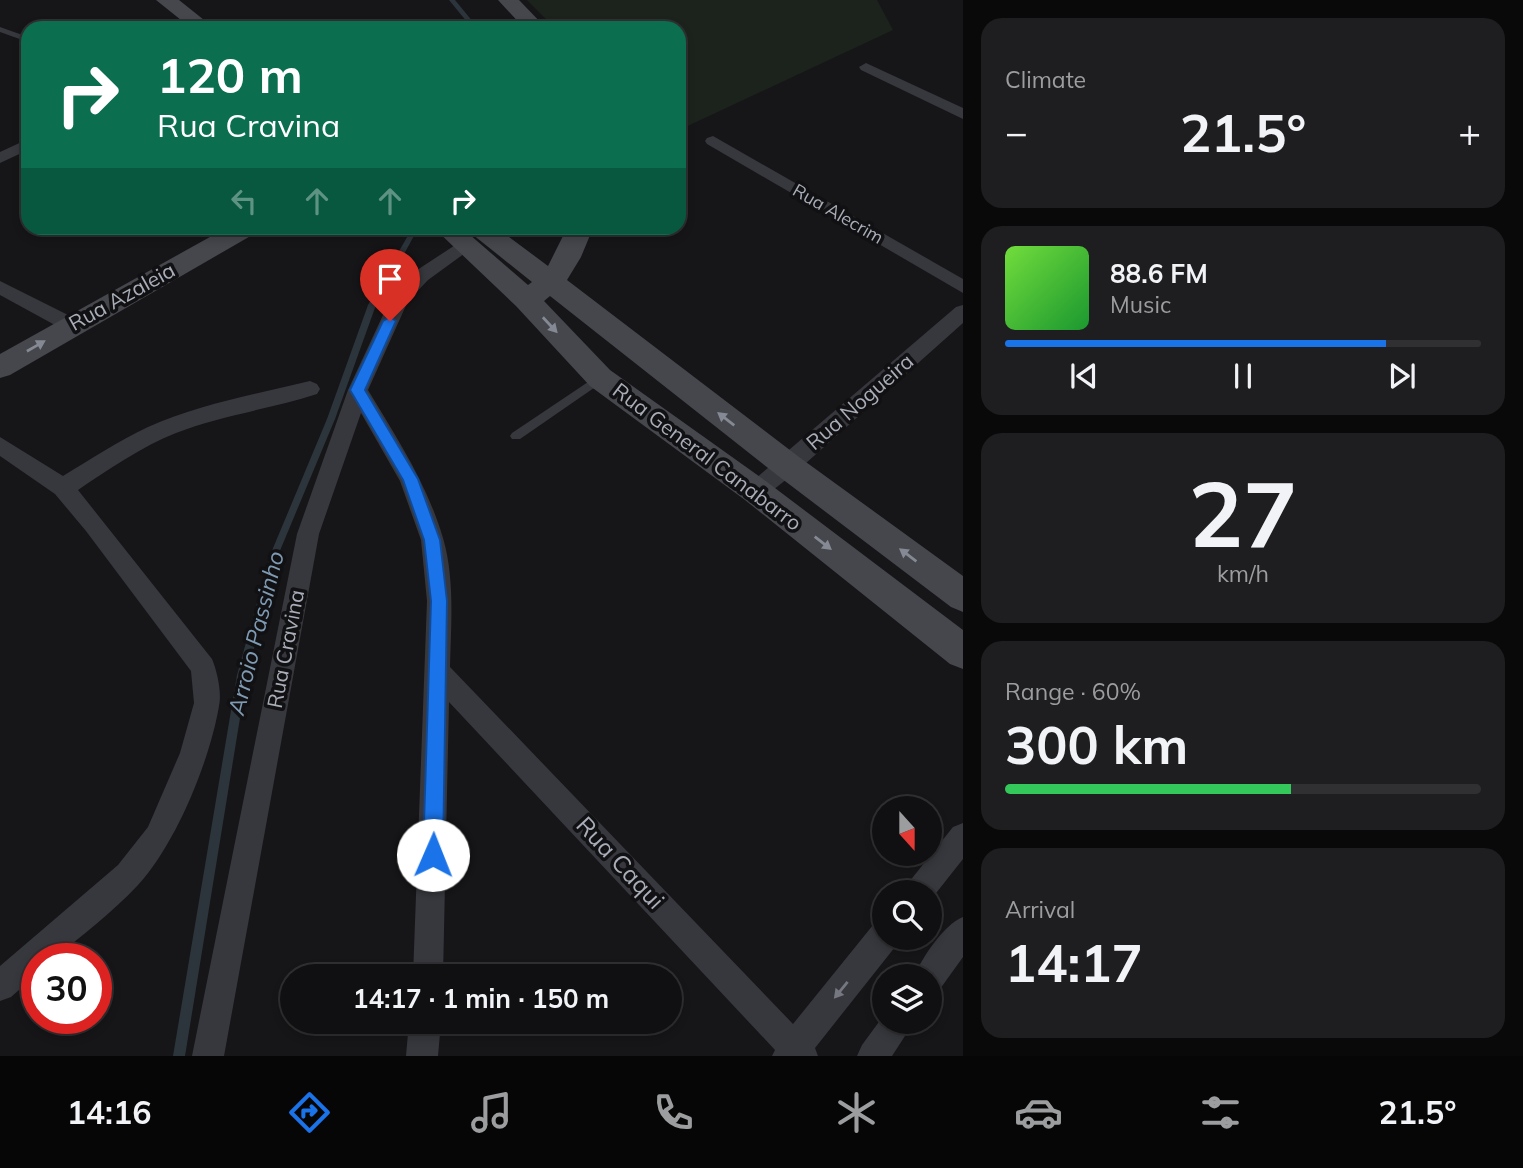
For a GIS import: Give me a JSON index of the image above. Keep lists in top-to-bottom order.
{
  "streets": {
    "main road": ["Rua Azaleia", "Rua General Canabarro"],
    "street": [
      "Rua Alecrim",
      "Rua Nogueira",
      "Rua Cravina",
      "Rua Caqui"
    ]
  },
  "crossings": [
    ["Rua Nogueira", "Rua General Canabarro"]
  ],
  "water": ["Arroio Passinho"],
  "north": "bottom",
  "page": {
    "tile": [
      "Climate",
      ["27", "km/h"],
      ["Range · 60%", "300 km"],
      ["Arrival", "14:17"]
    ],
    "turn": ["120 m", "Rua Cravina"],
    "heat": ["−", "21.5°", "+"],
    "song": ["88.6 FM", "Music"],
    "limit": "30",
    "trip": "14:17 · 1 min · 150 m",
    "tabs": ["14:16", "21.5°"]
  }
}
